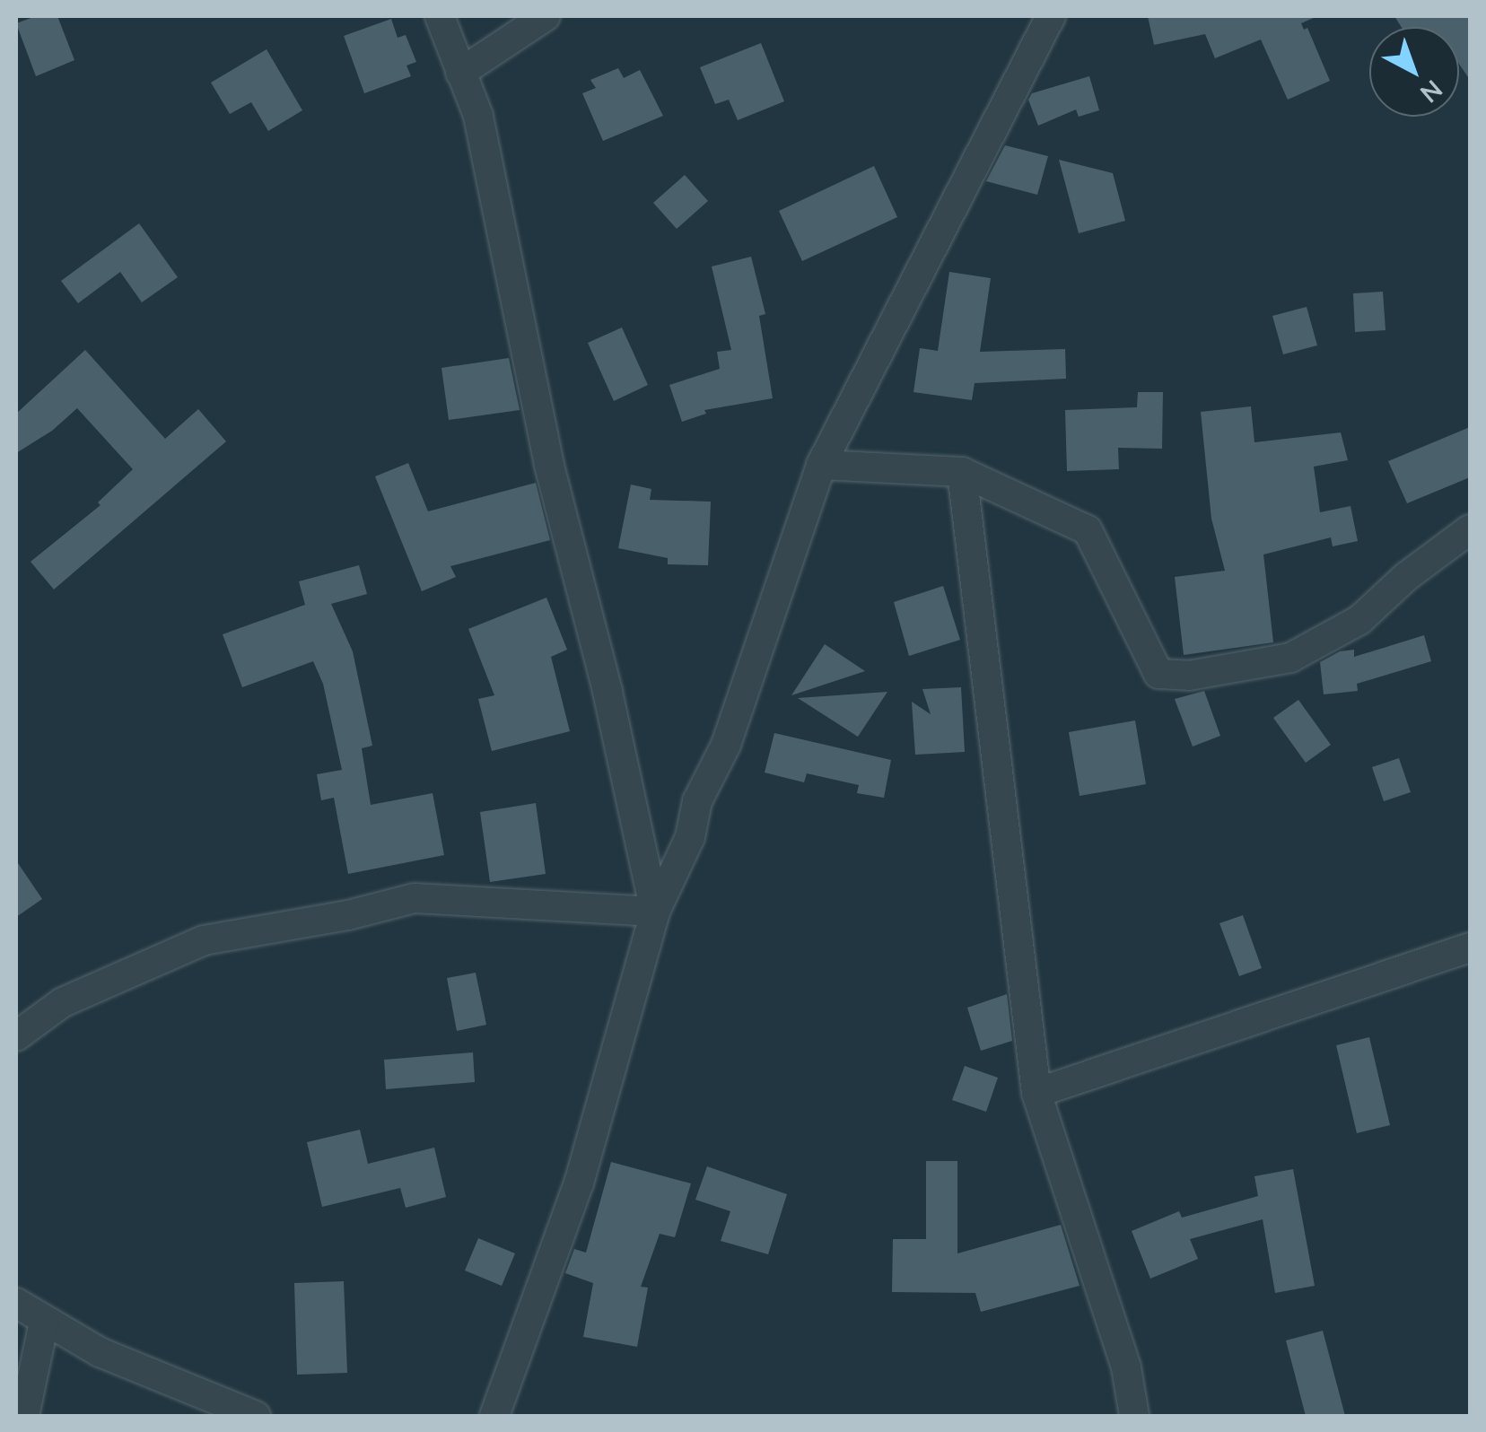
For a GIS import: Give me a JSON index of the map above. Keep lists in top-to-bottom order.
{
  "north": "bottom right"
}
